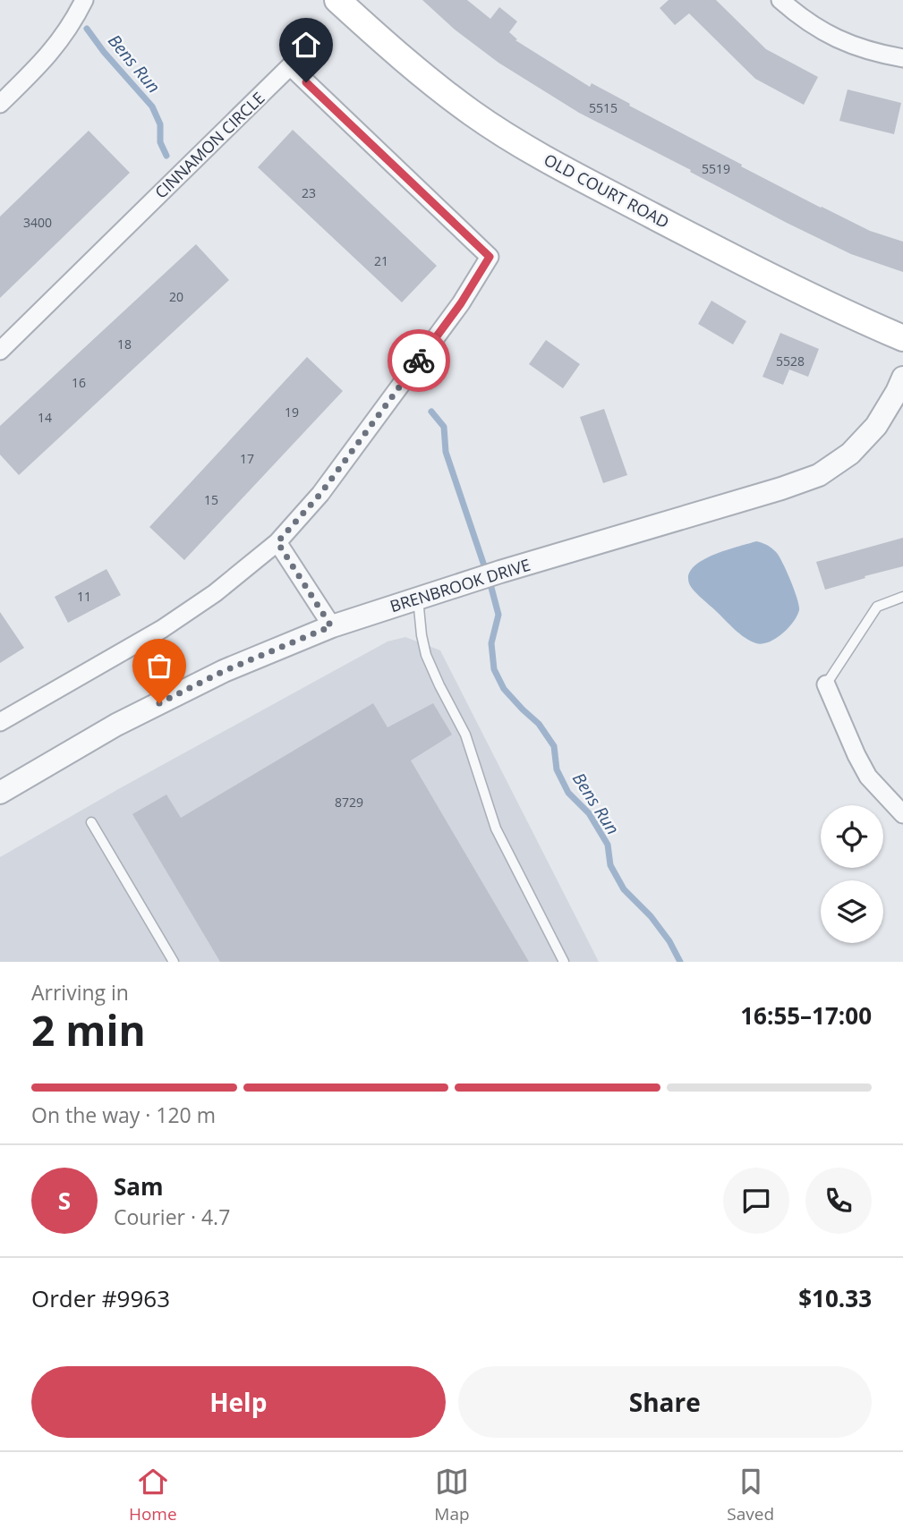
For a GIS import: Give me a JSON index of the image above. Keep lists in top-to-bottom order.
{
  "streets": {
    "main road": ["OLD COURT ROAD"],
    "street": ["CINNAMON CIRCLE", "BRENBROOK DRIVE"]
  },
  "water": ["Bens Run"],
  "house_numbers": [
    "5515",
    "5519",
    "23",
    "3400",
    "21",
    "20",
    "18",
    "5528",
    "16",
    "19",
    "14",
    "17",
    "15",
    "11",
    "8729"
  ],
  "page": {
    "heading": ["2 min", "Arriving in", "16:55–17:00"],
    "panel": [
      "Sam",
      "Courier · 4.7",
      "Order #9963",
      "$10.33"
    ],
    "bar": "On the way · 120 m",
    "round": "S",
    "buttons": ["Help", "Share"],
    "tabs": ["Home", "Map", "Saved"]
  }
}
